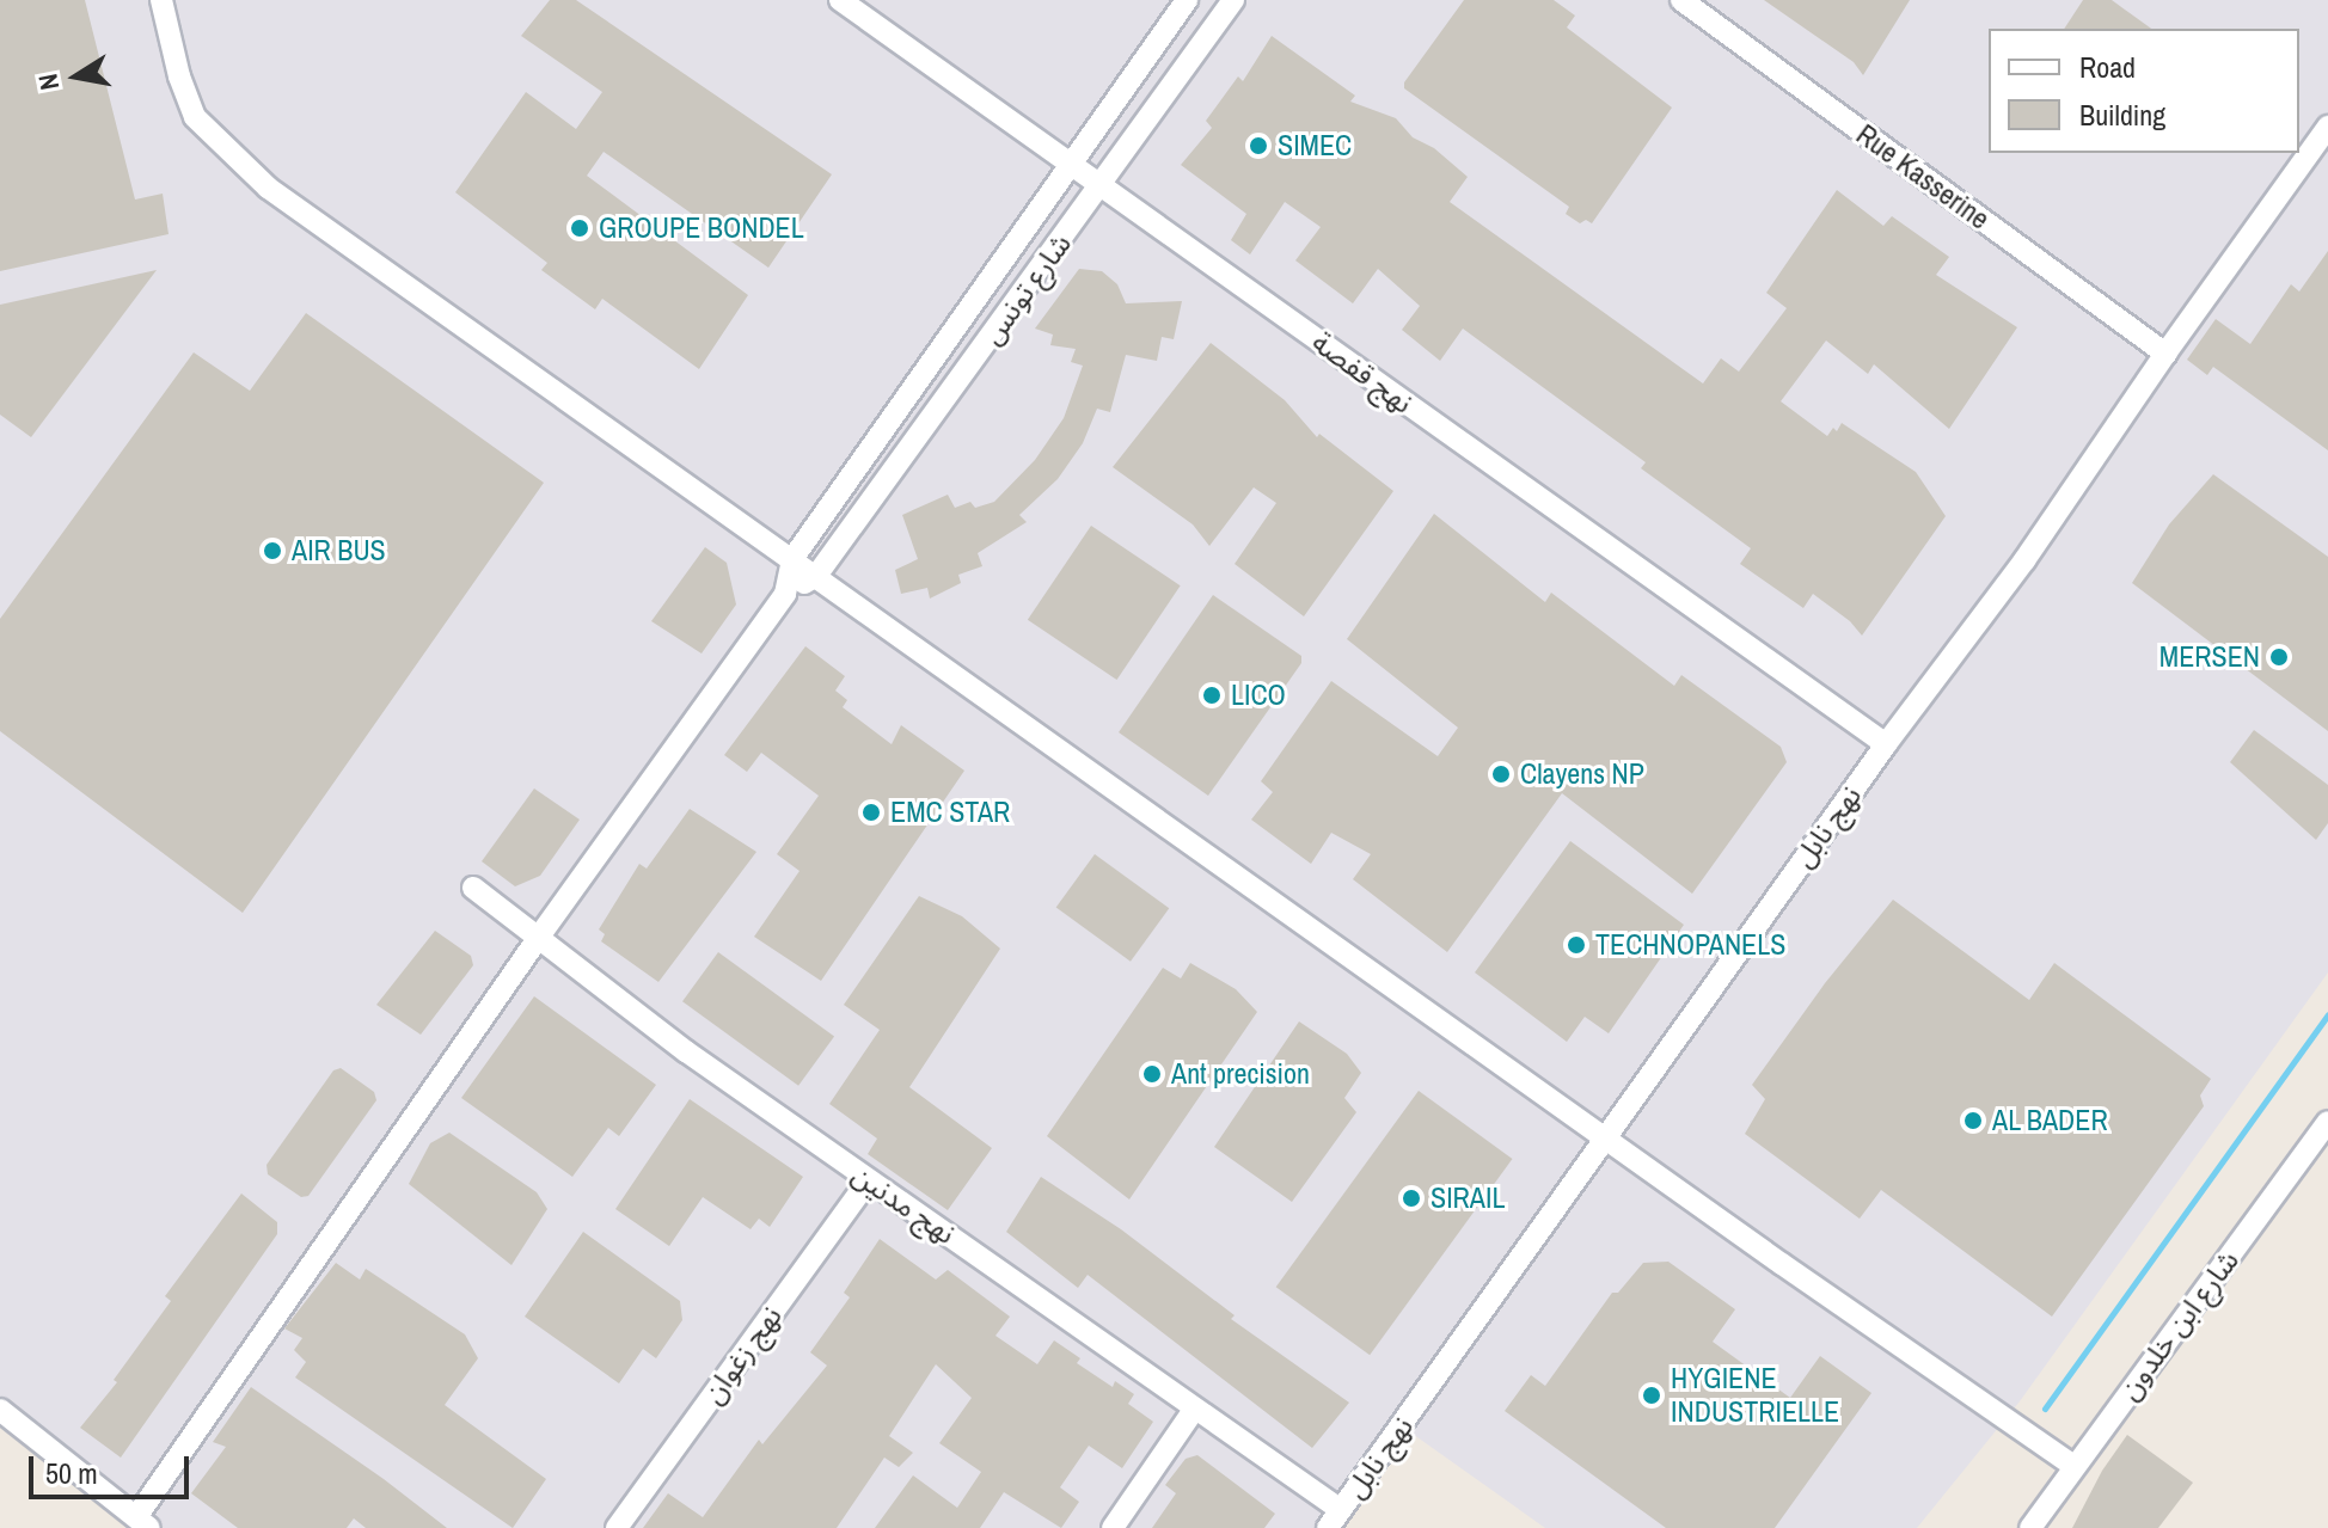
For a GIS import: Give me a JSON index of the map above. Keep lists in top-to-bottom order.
{
  "streets": {
    "street": [
      "Rue Kasserine",
      "شارع تونس",
      "نهج قفصة",
      "نهج نابل",
      "نهج مدنين",
      "شارع ابن خلدون",
      "نهج زغوان"
    ]
  },
  "crossings": [
    ["Rue Kasserine", "نهج نابل"],
    ["شارع تونس", "نهج قفصة"],
    ["نهج قفصة", "نهج نابل"],
    ["نهج نابل", "نهج مدنين"],
    ["نهج مدنين", "نهج زغوان"]
  ],
  "places": [
    "SIMEC",
    "GROUPE BONDEL",
    "AIR BUS",
    "MERSEN",
    "LICO",
    "Clayens NP",
    "EMC STAR",
    "TECHNOPANELS",
    "Ant precision",
    "AL BADER",
    "SIRAIL",
    "HYGIENE INDUSTRIELLE"
  ],
  "legend": ["Road", "Building"],
  "scale_bar": "50 m",
  "north": "left"
}
